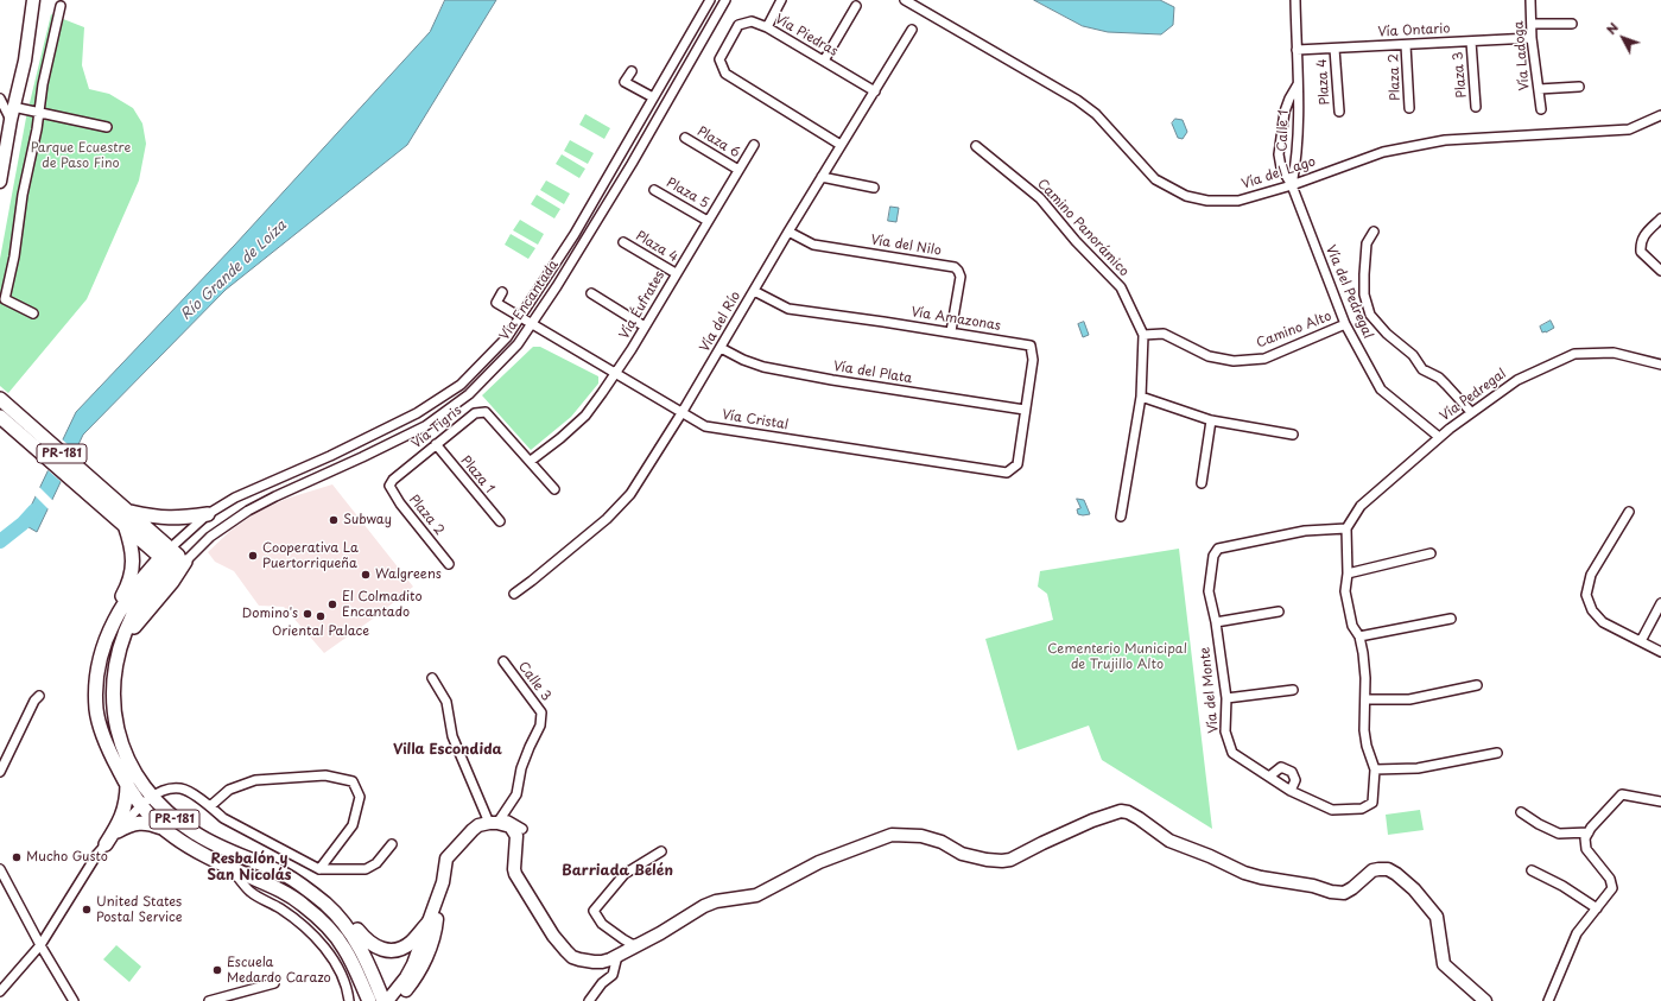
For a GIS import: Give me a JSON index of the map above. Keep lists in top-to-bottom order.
{
  "streets": {
    "main road": ["PR-181"],
    "street": [
      "Vía Ontario",
      "Vía Piedras",
      "Vía Ladoga",
      "Plaza 3",
      "Plaza 2",
      "Plaza 4",
      "Calle 1",
      "Plaza 6",
      "Vía del Lago",
      "Plaza 5",
      "Camino Panorámico",
      "Vía del Nilo",
      "Vía del Pedregal",
      "Vía Encantada",
      "Vía Éufrates",
      "Vía Amazonas",
      "Vía del Río",
      "Camino Alto",
      "Vía del Plata",
      "Vía Pedregal",
      "Vía Cristal",
      "Vía Tigris",
      "Plaza 1",
      "Calle 3",
      "Vía del Monte"
    ]
  },
  "crossings": [
    ["Vía Ontario", "Vía Ladoga"],
    ["Vía Ontario", "Plaza 3"],
    ["Vía Ontario", "Plaza 2"],
    ["Vía Ontario", "Plaza 4"],
    ["Vía Ontario", "Calle 1"],
    ["Vía Piedras", "Vía del Río"],
    ["Plaza 2", "Vía Tigris"],
    ["Plaza 4", "Vía Éufrates"],
    ["Calle 1", "Vía del Lago"],
    ["Calle 1", "Vía del Pedregal"],
    ["Plaza 6", "Vía Éufrates"],
    ["Vía del Lago", "Vía del Pedregal"],
    ["Plaza 5", "Vía Éufrates"],
    ["Camino Panorámico", "Camino Alto"],
    ["Vía del Nilo", "Vía Amazonas"],
    ["Vía del Nilo", "Vía del Río"],
    ["Vía del Pedregal", "Camino Alto"],
    ["Vía del Pedregal", "Vía Pedregal"],
    ["Vía Encantada", "Vía Cristal"],
    ["Vía Encantada", "PR-181"],
    ["Vía Éufrates", "Vía Cristal"],
    ["Vía Éufrates", "Vía Tigris"],
    ["Vía Amazonas", "Vía del Río"],
    ["Vía Amazonas", "Vía del Plata"],
    ["Vía Amazonas", "Vía Cristal"],
    ["Vía del Río", "Vía del Plata"],
    ["Vía del Río", "Vía Cristal"],
    ["Vía Tigris", "Plaza 1"],
    ["PR-181", "Calle 3"]
  ],
  "districts": ["Villa Escondida", "Resbalón y San Nicolás", "Barriada Belén"],
  "water": ["Río Grande de Loíza"],
  "parks": ["Parque Ecuestre de Paso Fino", "Cementerio Municipal de Trujillo Alto"],
  "places": [
    "Subway",
    "Cooperativa La Puertorriqueña",
    "Walgreens",
    "El Colmadito Encantado",
    "Domino's",
    "Oriental Palace",
    "Mucho Gusto",
    "United States Postal Service",
    "Escuela Medardo Carazo"
  ],
  "north": "top left"
}
